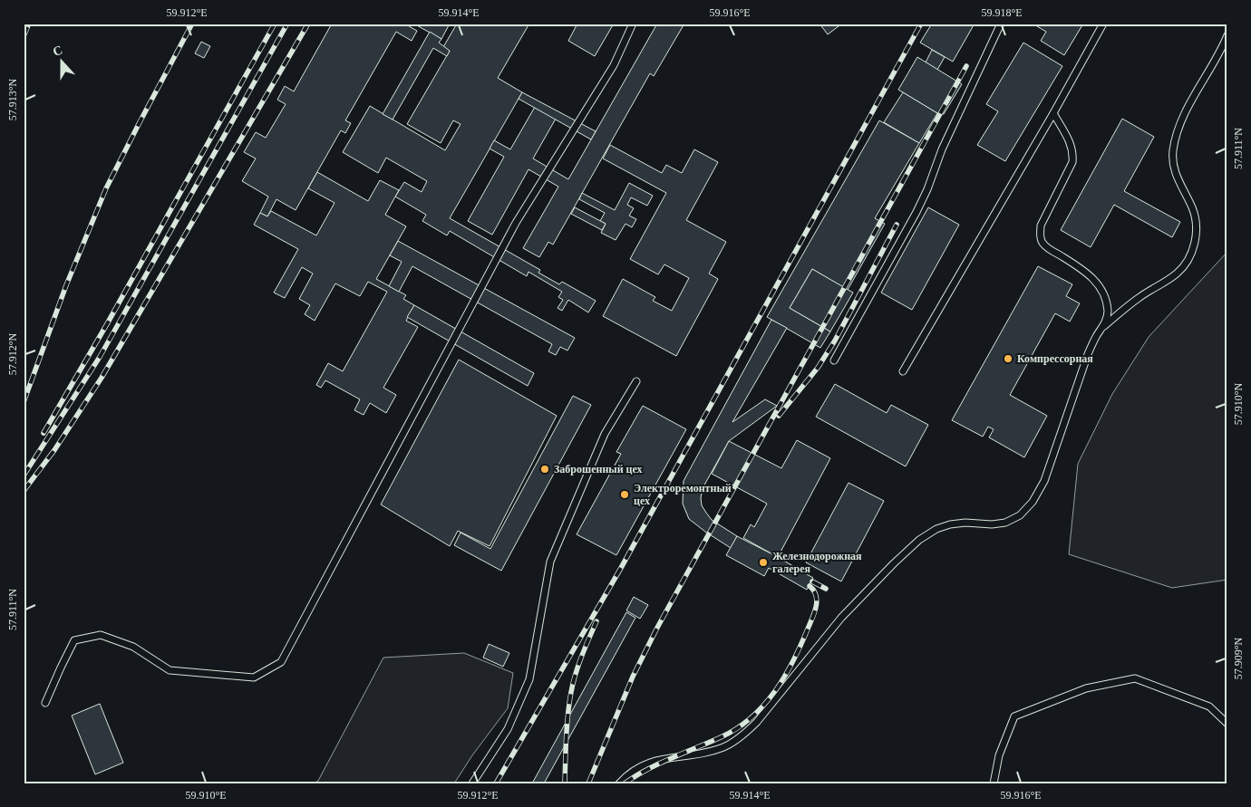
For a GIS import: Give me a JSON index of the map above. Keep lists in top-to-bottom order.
{
  "places": [
    "Компрессорная",
    "Заброшенный цех",
    "Электроремонтный цех",
    "Железнодорожная галерея"
  ],
  "north": "top",
  "coordinates": [
    "59.912°E",
    "59.914°E",
    "59.916°E",
    "59.918°E",
    "57.913°N",
    "57.911°N",
    "57.912°N",
    "57.910°N",
    "57.909°N",
    "59.910°E"
  ]
}
